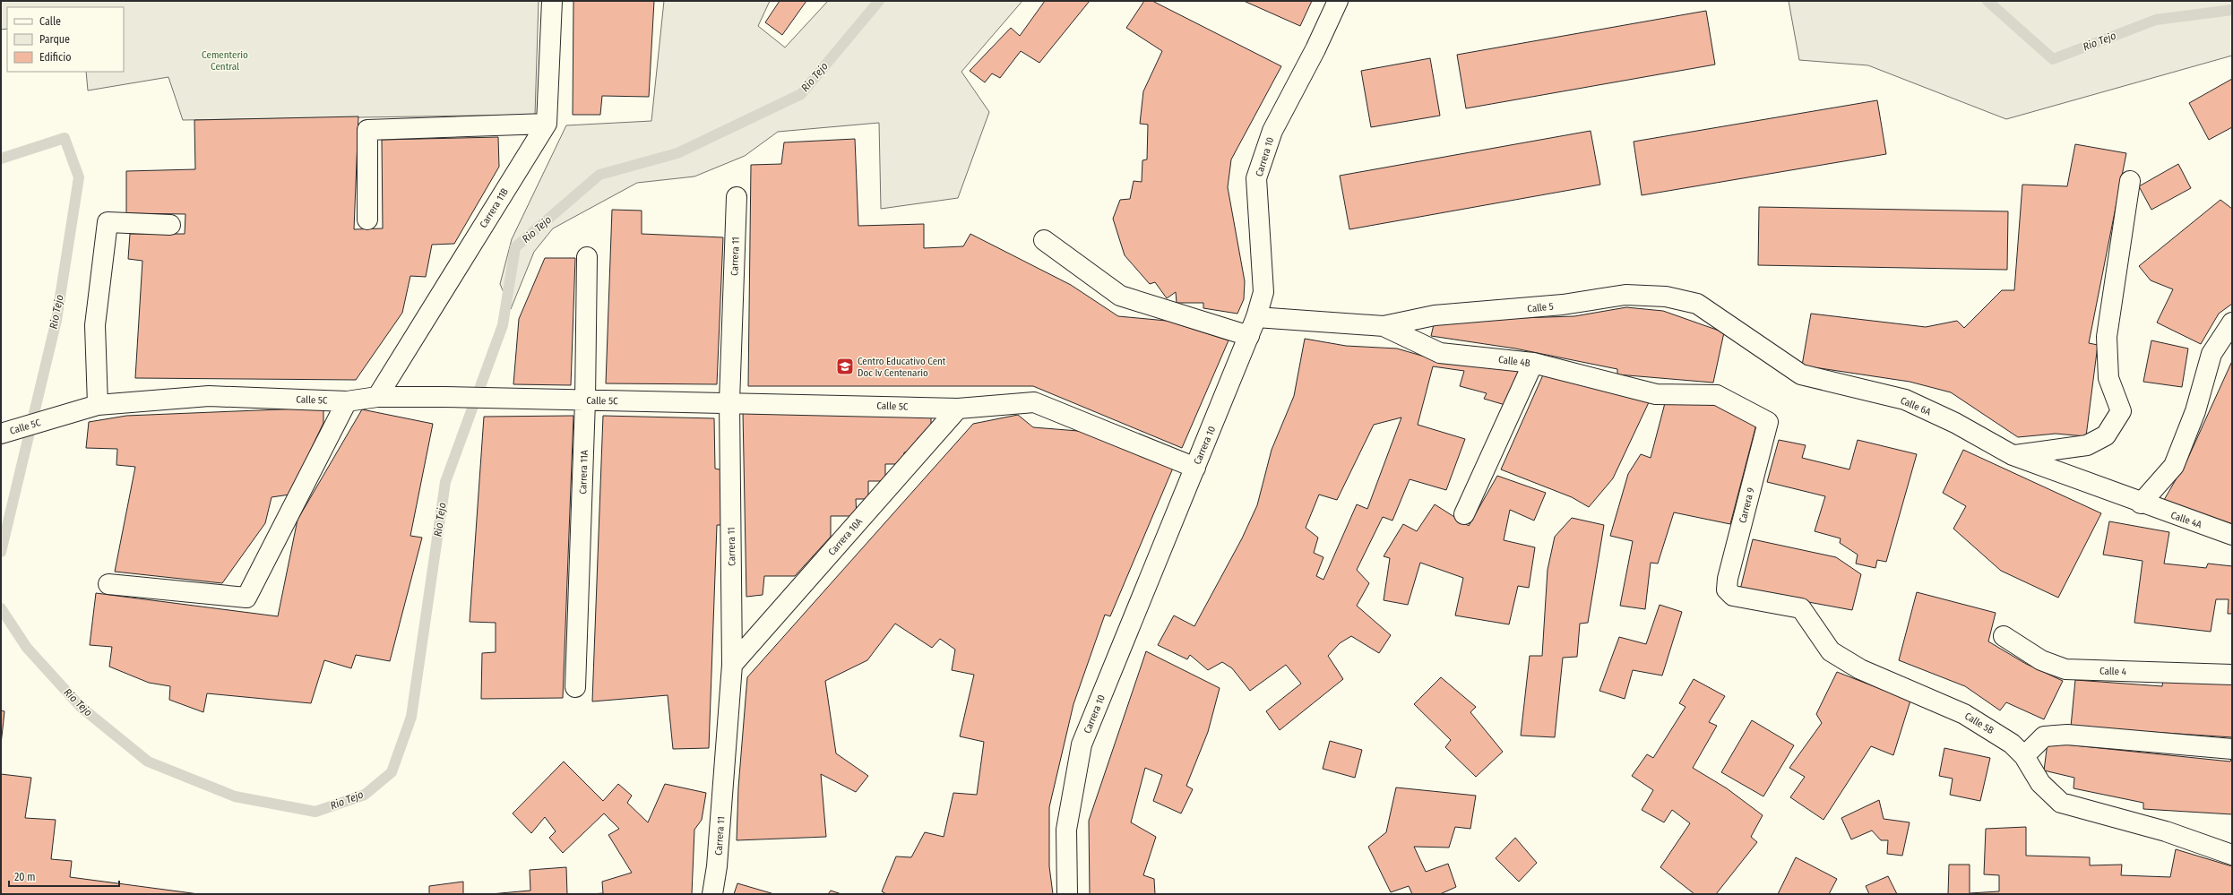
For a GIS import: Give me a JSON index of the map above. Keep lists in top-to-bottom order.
{
  "streets": {
    "street": [
      "Carrera 10",
      "Carrera 11B",
      "Carrera 11",
      "Calle 5",
      "Calle 4B",
      "Calle 5C",
      "Calle 6A",
      "Carrera 11A",
      "Carrera 9",
      "Calle 4A",
      "Carrera 10A",
      "Calle 4",
      "Calle 5B"
    ]
  },
  "crossings": [
    ["Carrera 10", "Calle 4B"],
    ["Carrera 10", "Calle 5C"],
    ["Carrera 11B", "Calle 5C"],
    ["Carrera 11", "Calle 5C"],
    ["Carrera 11", "Carrera 10A"],
    ["Calle 5", "Calle 4B"],
    ["Calle 5", "Calle 6A"],
    ["Calle 4B", "Carrera 9"],
    ["Calle 5C", "Carrera 11A"],
    ["Calle 5C", "Carrera 10A"],
    ["Calle 6A", "Calle 4A"],
    ["Carrera 9", "Calle 5B"]
  ],
  "water": ["Rio Tejo"],
  "parks": ["Cementerio Central"],
  "places": {
    "school or university": ["Centro Educativo Cent Doc Iv Centenario"]
  },
  "legend": ["Calle", "Parque", "Edificio"],
  "scale_bar": "20 m"
}
